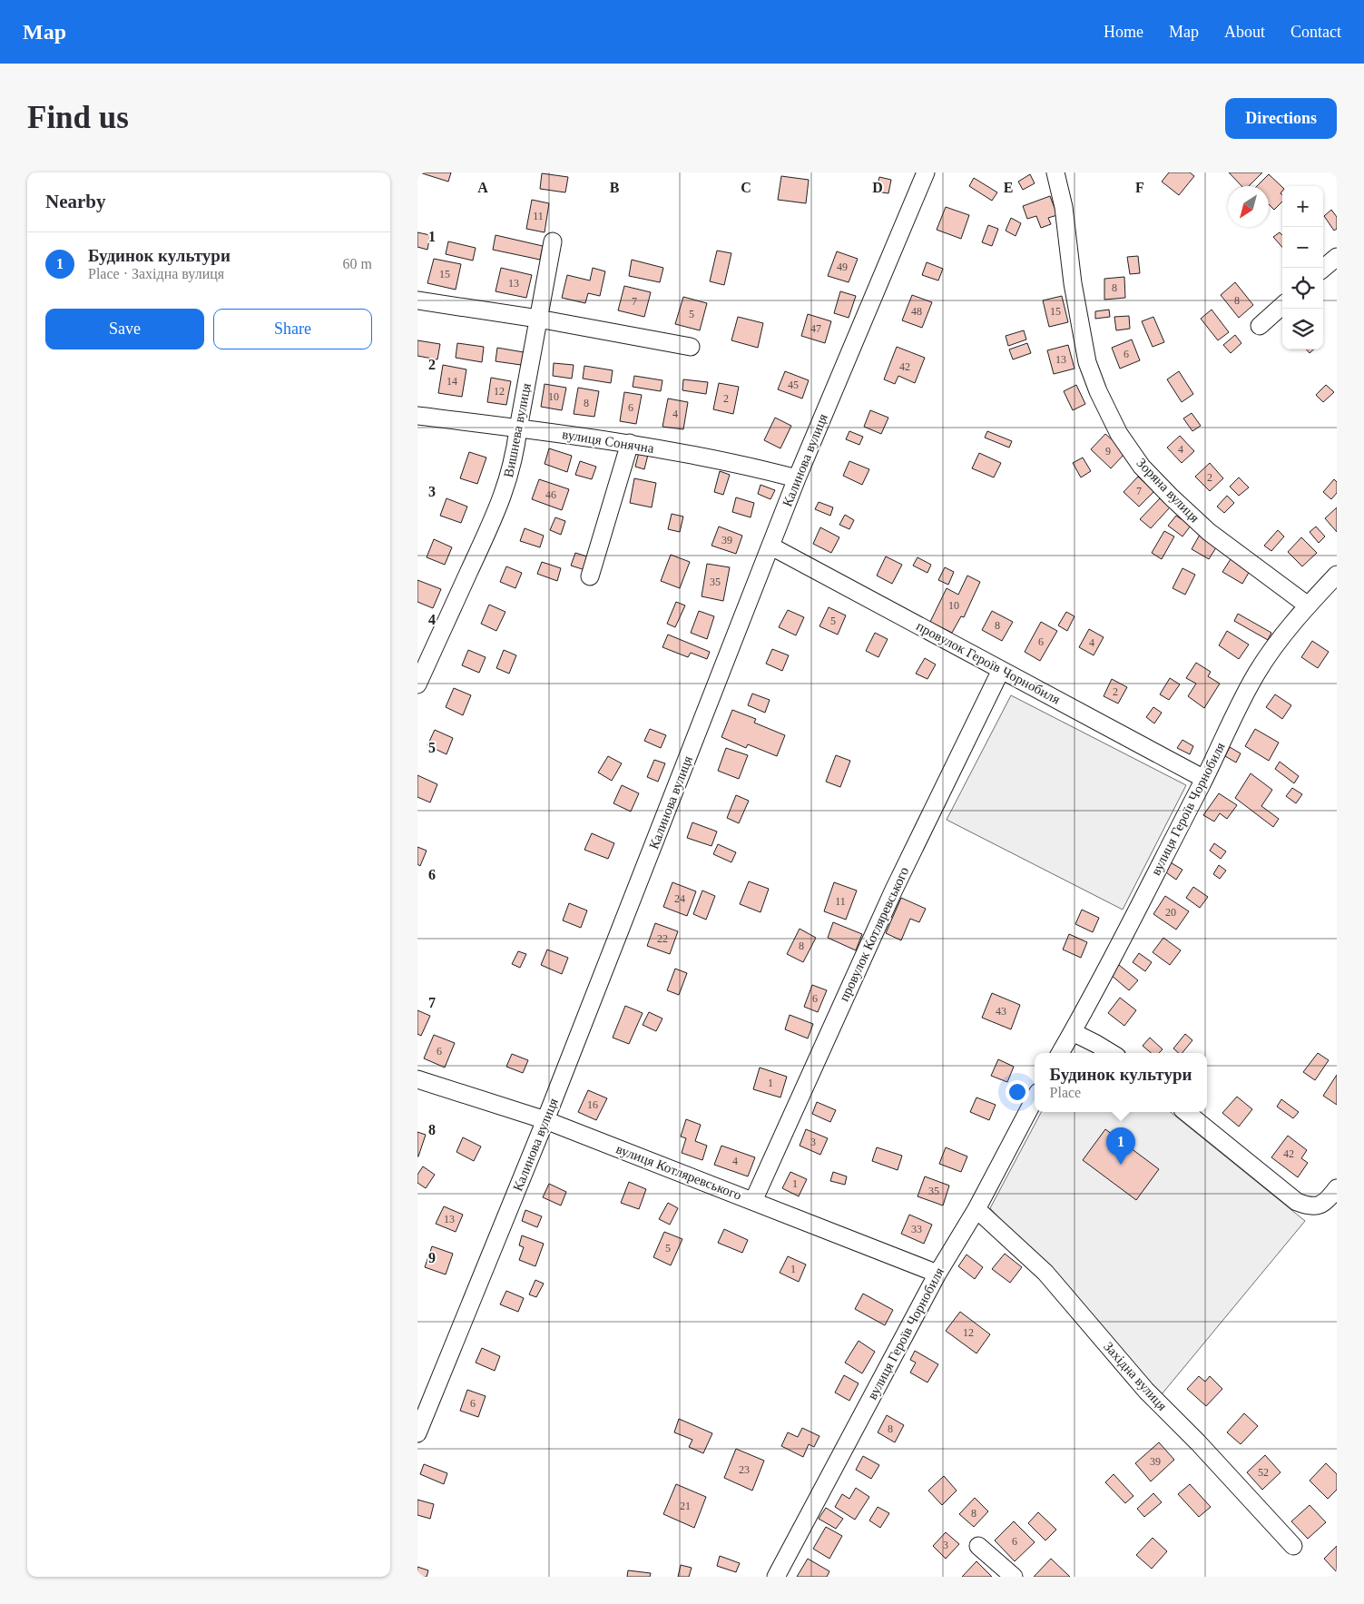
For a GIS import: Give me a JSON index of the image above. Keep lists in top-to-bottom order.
{
  "streets": {
    "street": [
      "Вишнева вулиця",
      "вулиця Сонячна",
      "Калинова вулиця",
      "Зоряна вулиця",
      "провулок Героїв Чорнобиля",
      "вулиця Героїв Чорнобиля",
      "провулок Котляревського",
      "вулиця Котляревського",
      "Західна вулиця"
    ]
  },
  "crossings": [
    ["Вишнева вулиця", "вулиця Сонячна"],
    ["вулиця Сонячна", "Калинова вулиця"],
    ["Калинова вулиця", "провулок Героїв Чорнобиля"],
    ["Калинова вулиця", "вулиця Котляревського"],
    ["Зоряна вулиця", "вулиця Героїв Чорнобиля"],
    ["провулок Героїв Чорнобиля", "вулиця Героїв Чорнобиля"],
    ["провулок Героїв Чорнобиля", "провулок Котляревського"],
    ["вулиця Героїв Чорнобиля", "вулиця Котляревського"],
    ["вулиця Героїв Чорнобиля", "Західна вулиця"],
    ["провулок Котляревського", "вулиця Котляревського"]
  ],
  "house_numbers": [
    "11",
    "49",
    "15",
    "13",
    "8",
    "8",
    "7",
    "48",
    "15",
    "5",
    "47",
    "6",
    "13",
    "42",
    "14",
    "45",
    "12",
    "10",
    "2",
    "8",
    "6",
    "4",
    "4",
    "9",
    "2",
    "7",
    "46",
    "39",
    "35",
    "10",
    "5",
    "8",
    "6",
    "4",
    "2",
    "24",
    "11",
    "20",
    "22",
    "8",
    "6",
    "43",
    "6",
    "1",
    "16",
    "3",
    "42",
    "4",
    "1",
    "35",
    "13",
    "33",
    "5",
    "1",
    "12",
    "6",
    "8",
    "39",
    "23",
    "52",
    "21",
    "8",
    "6",
    "3"
  ],
  "north": "bottom left",
  "page": {
    "header": "Map",
    "nav": [
      "Home",
      "Map",
      "About",
      "Contact"
    ],
    "buttons": [
      "Directions",
      ["Save", "Share"]
    ],
    "title": "Find us",
    "heading": "Nearby",
    "map_buttons": ["+", "−"],
    "list": [
      {
        "mark": "1",
        "name": "Будинок культури",
        "note": "Place · Західна вулиця",
        "value": "60 m"
      }
    ],
    "popup": ["Будинок культури", "Place"],
    "pins": "1"
  },
  "grid": {
    "columns": [
      "A",
      "B",
      "C",
      "D",
      "E",
      "F"
    ],
    "rows": [
      "1",
      "2",
      "3",
      "4",
      "5",
      "6",
      "7",
      "8",
      "9"
    ]
  }
}
